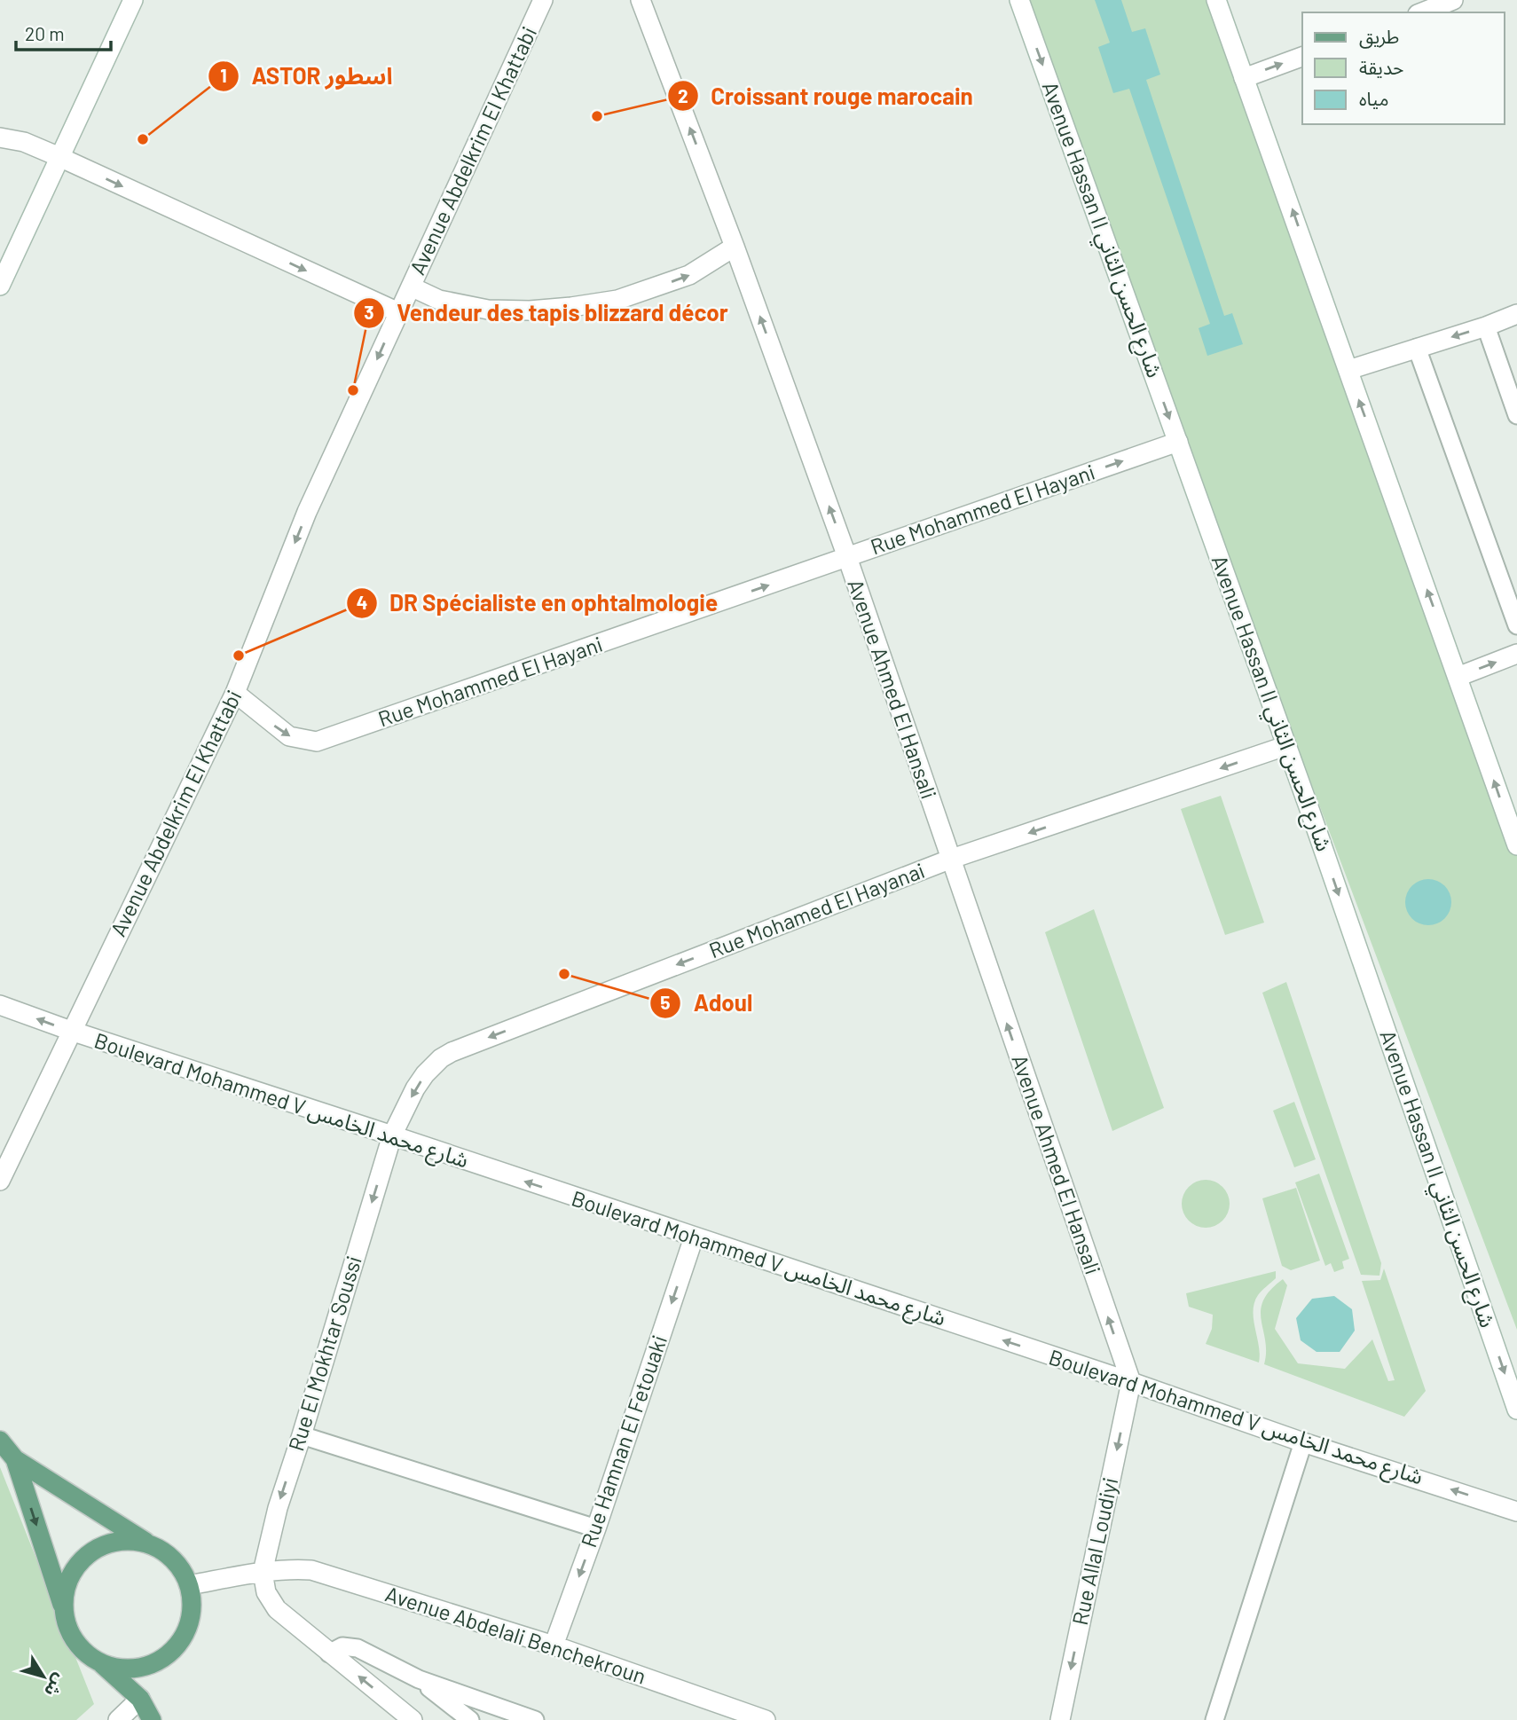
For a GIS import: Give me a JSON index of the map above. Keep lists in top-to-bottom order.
{
  "streets": {
    "street": [
      "Avenue Abdelkrim El Khattabi",
      "Avenue Hassan II شارع الحسن الثاني",
      "Rue Mohammed El Hayani",
      "Avenue Ahmed El Hansali",
      "Rue Mohamed El Hayanai",
      "Boulevard Mohammed V شارع محمد الخامس",
      "Rue El Mokhtar Soussi",
      "Rue Hamnan El Fetouaki",
      "Rue Allal Loudiyi",
      "Avenue Abdelali Benchekroun"
    ]
  },
  "crossings": [
    ["Avenue Abdelkrim El Khattabi", "Rue Mohammed El Hayani"],
    ["Avenue Abdelkrim El Khattabi", "Boulevard Mohammed V شارع محمد الخامس"],
    ["Avenue Hassan II شارع الحسن الثاني", "Rue Mohammed El Hayani"],
    ["Avenue Hassan II شارع الحسن الثاني", "Rue Mohamed El Hayanai"],
    ["Rue Mohammed El Hayani", "Avenue Ahmed El Hansali"],
    ["Avenue Ahmed El Hansali", "Rue Mohamed El Hayanai"],
    ["Avenue Ahmed El Hansali", "Boulevard Mohammed V شارع محمد الخامس"],
    ["Avenue Ahmed El Hansali", "Rue Allal Loudiyi"],
    ["Rue Mohamed El Hayanai", "Boulevard Mohammed V شارع محمد الخامس"],
    ["Rue Mohamed El Hayanai", "Rue El Mokhtar Soussi"],
    ["Boulevard Mohammed V شارع محمد الخامس", "Rue El Mokhtar Soussi"],
    ["Boulevard Mohammed V شارع محمد الخامس", "Rue Hamnan El Fetouaki"],
    ["Boulevard Mohammed V شارع محمد الخامس", "Rue Allal Loudiyi"],
    ["Rue El Mokhtar Soussi", "Avenue Abdelali Benchekroun"],
    ["Rue Hamnan El Fetouaki", "Avenue Abdelali Benchekroun"]
  ],
  "one_way": [
    "Avenue Hassan II شارع الحسن الثاني",
    "Rue Mohammed El Hayani",
    "Avenue Ahmed El Hansali",
    "Rue Mohamed El Hayanai",
    "Boulevard Mohammed V شارع محمد الخامس",
    "Rue El Mokhtar Soussi",
    "Rue Hamnan El Fetouaki",
    "Rue Allal Loudiyi"
  ],
  "places": [
    "Croissant rouge marocain",
    "ASTOR اسطور",
    "Vendeur des tapis blizzard décor",
    "DR Spécialiste en ophtalmologie",
    "Adoul"
  ],
  "legend": ["طريق", "حديقة", "مياه"],
  "scale_bar": "20 m",
  "north": "bottom right"
}
